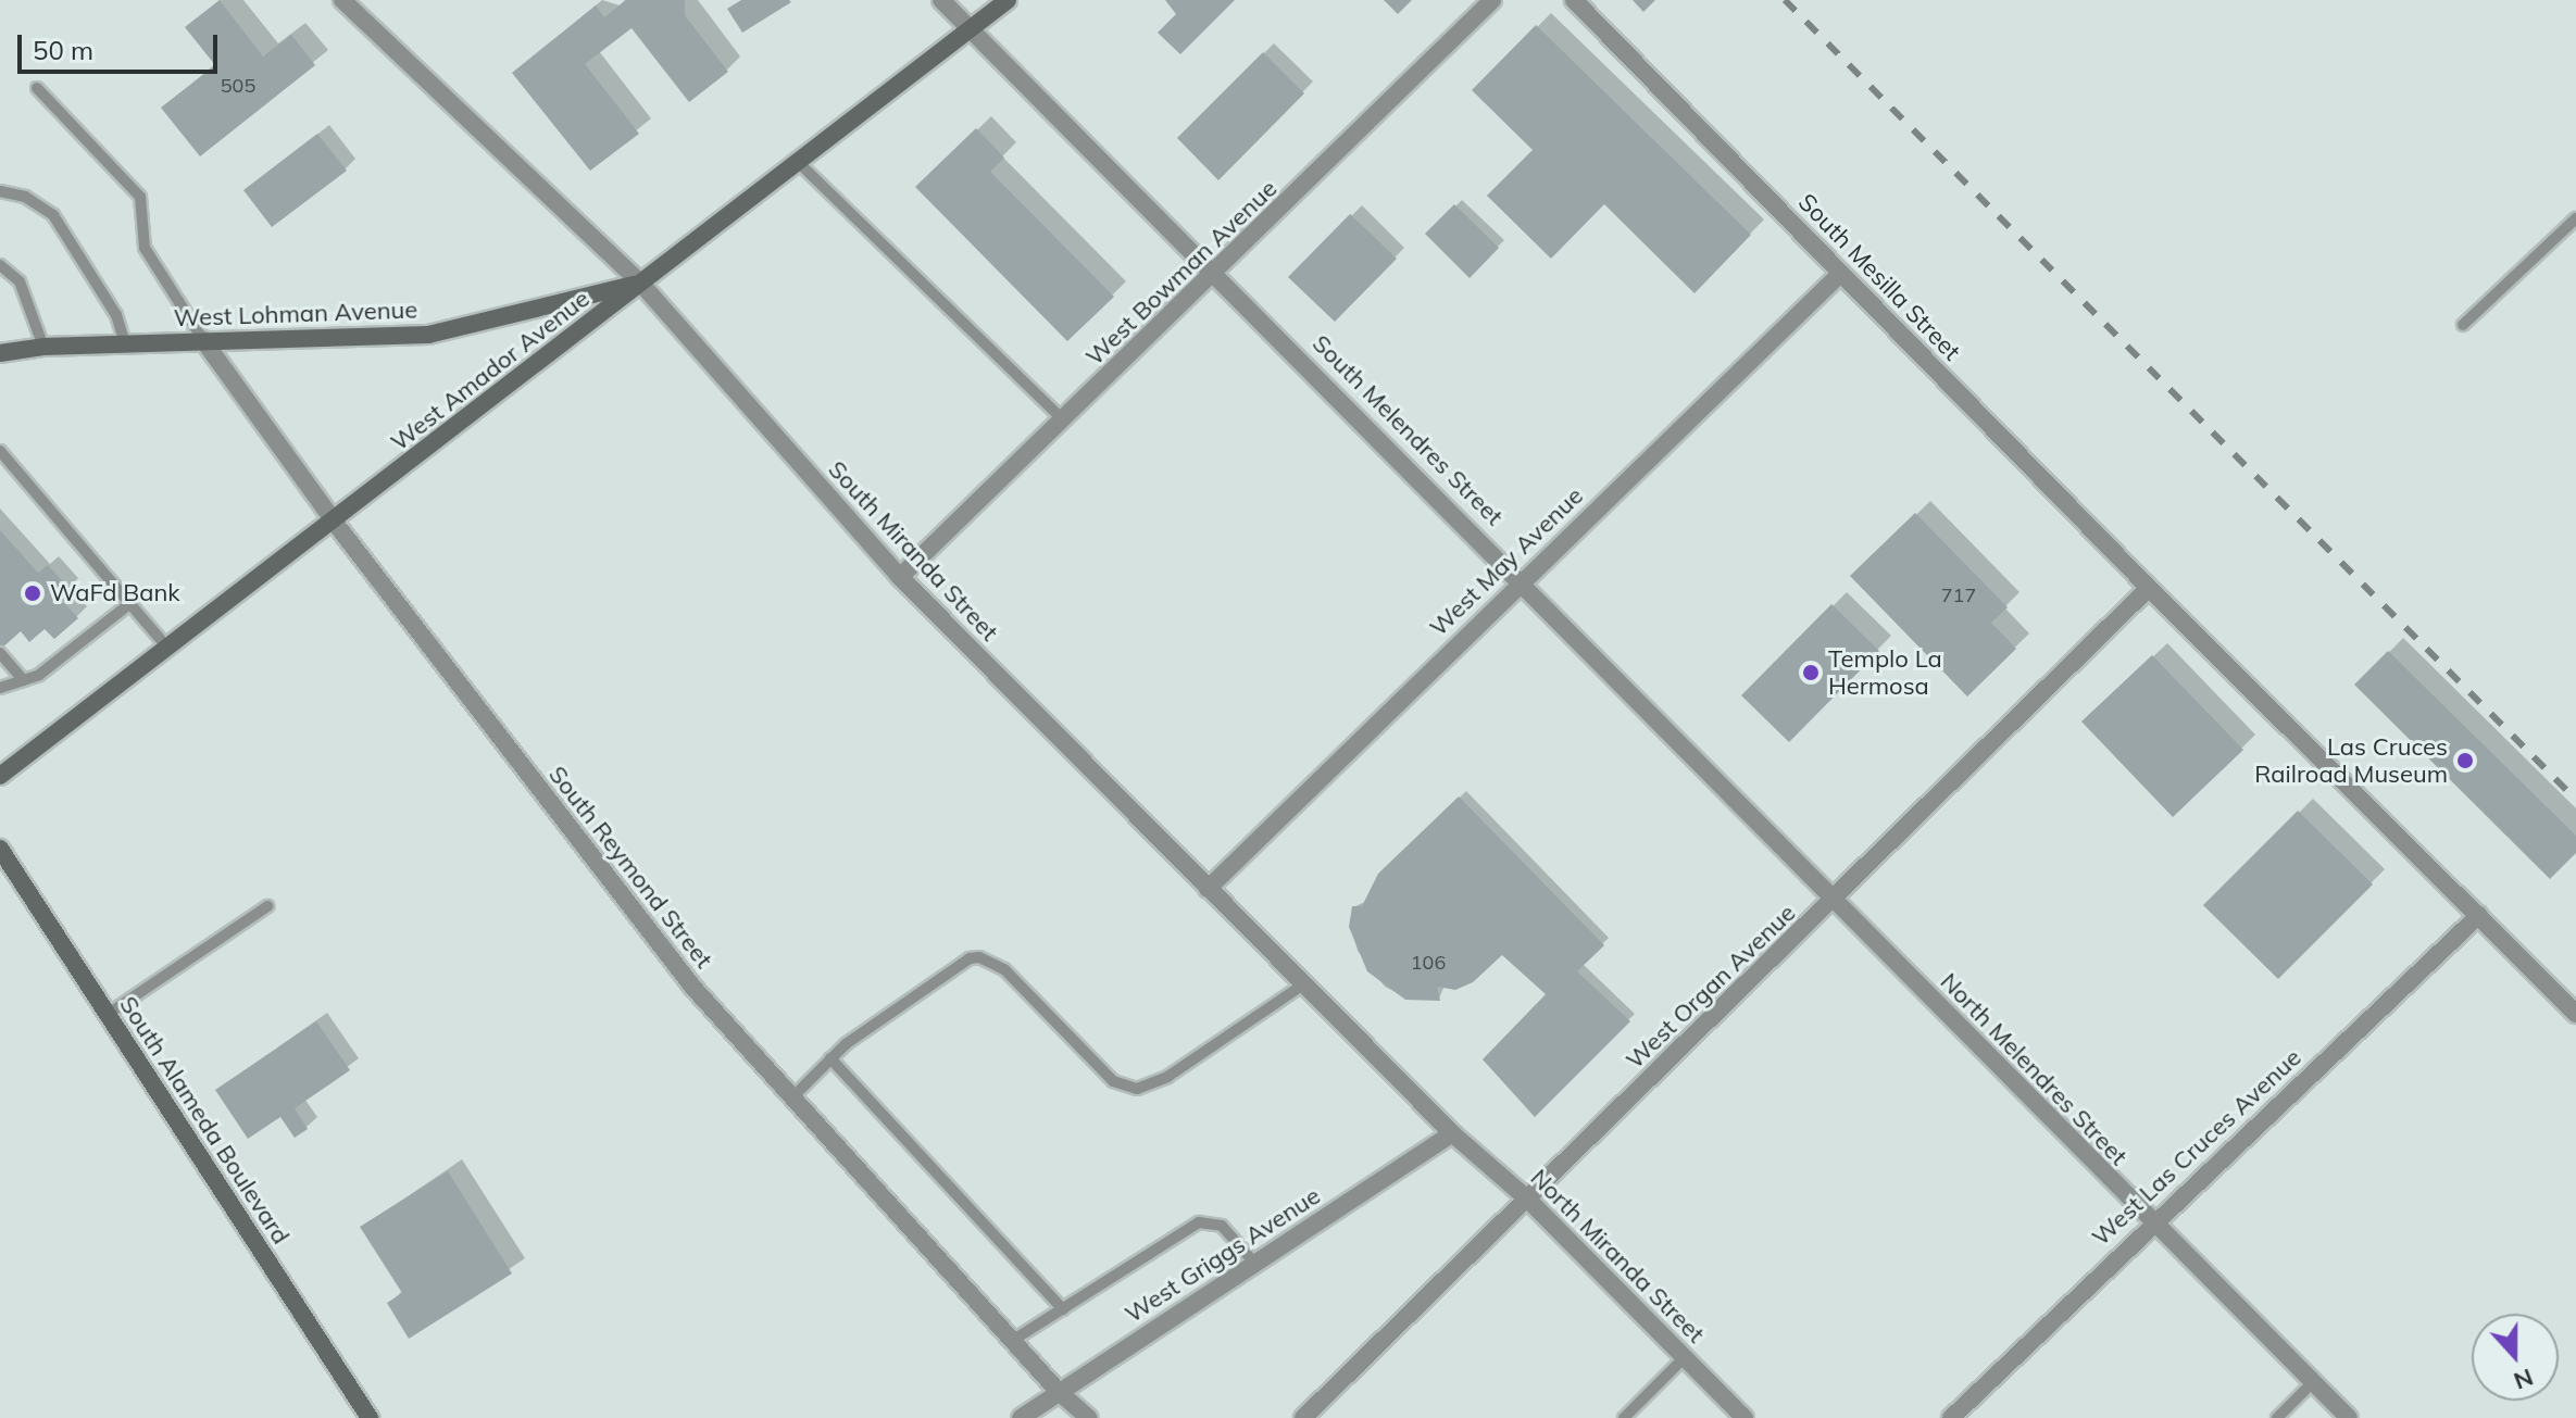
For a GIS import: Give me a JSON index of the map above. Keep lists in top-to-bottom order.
{
  "streets": {
    "main road": ["West Lohman Avenue", "West Amador Avenue", "South Alameda Boulevard"],
    "street": [
      "West Bowman Avenue",
      "South Mesilla Street",
      "South Melendres Street",
      "South Miranda Street",
      "West May Avenue",
      "South Reymond Street",
      "West Organ Avenue",
      "North Melendres Street",
      "West Las Cruces Avenue",
      "West Griggs Avenue",
      "North Miranda Street"
    ]
  },
  "crossings": [
    ["West Bowman Avenue", "South Melendres Street"],
    ["West Bowman Avenue", "South Miranda Street"],
    ["South Mesilla Street", "West May Avenue"],
    ["South Mesilla Street", "West Organ Avenue"],
    ["South Mesilla Street", "West Las Cruces Avenue"],
    ["West Lohman Avenue", "West Amador Avenue"],
    ["West Lohman Avenue", "South Miranda Street"],
    ["West Lohman Avenue", "South Reymond Street"],
    ["West Amador Avenue", "South Melendres Street"],
    ["West Amador Avenue", "South Miranda Street"],
    ["West Amador Avenue", "South Reymond Street"],
    ["South Melendres Street", "West May Avenue"],
    ["South Melendres Street", "West Organ Avenue"],
    ["South Melendres Street", "North Melendres Street"],
    ["South Miranda Street", "West May Avenue"],
    ["South Miranda Street", "West Griggs Avenue"],
    ["South Miranda Street", "North Miranda Street"],
    ["South Reymond Street", "West Griggs Avenue"],
    ["West Organ Avenue", "North Melendres Street"],
    ["West Organ Avenue", "North Miranda Street"],
    ["North Melendres Street", "West Las Cruces Avenue"],
    ["West Griggs Avenue", "North Miranda Street"]
  ],
  "places": ["WaFd Bank", "Templo La Hermosa", "Las Cruces Railroad Museum"],
  "house_numbers": ["505", "717", "106"],
  "scale_bar": "50 m",
  "north": "bottom"
}
